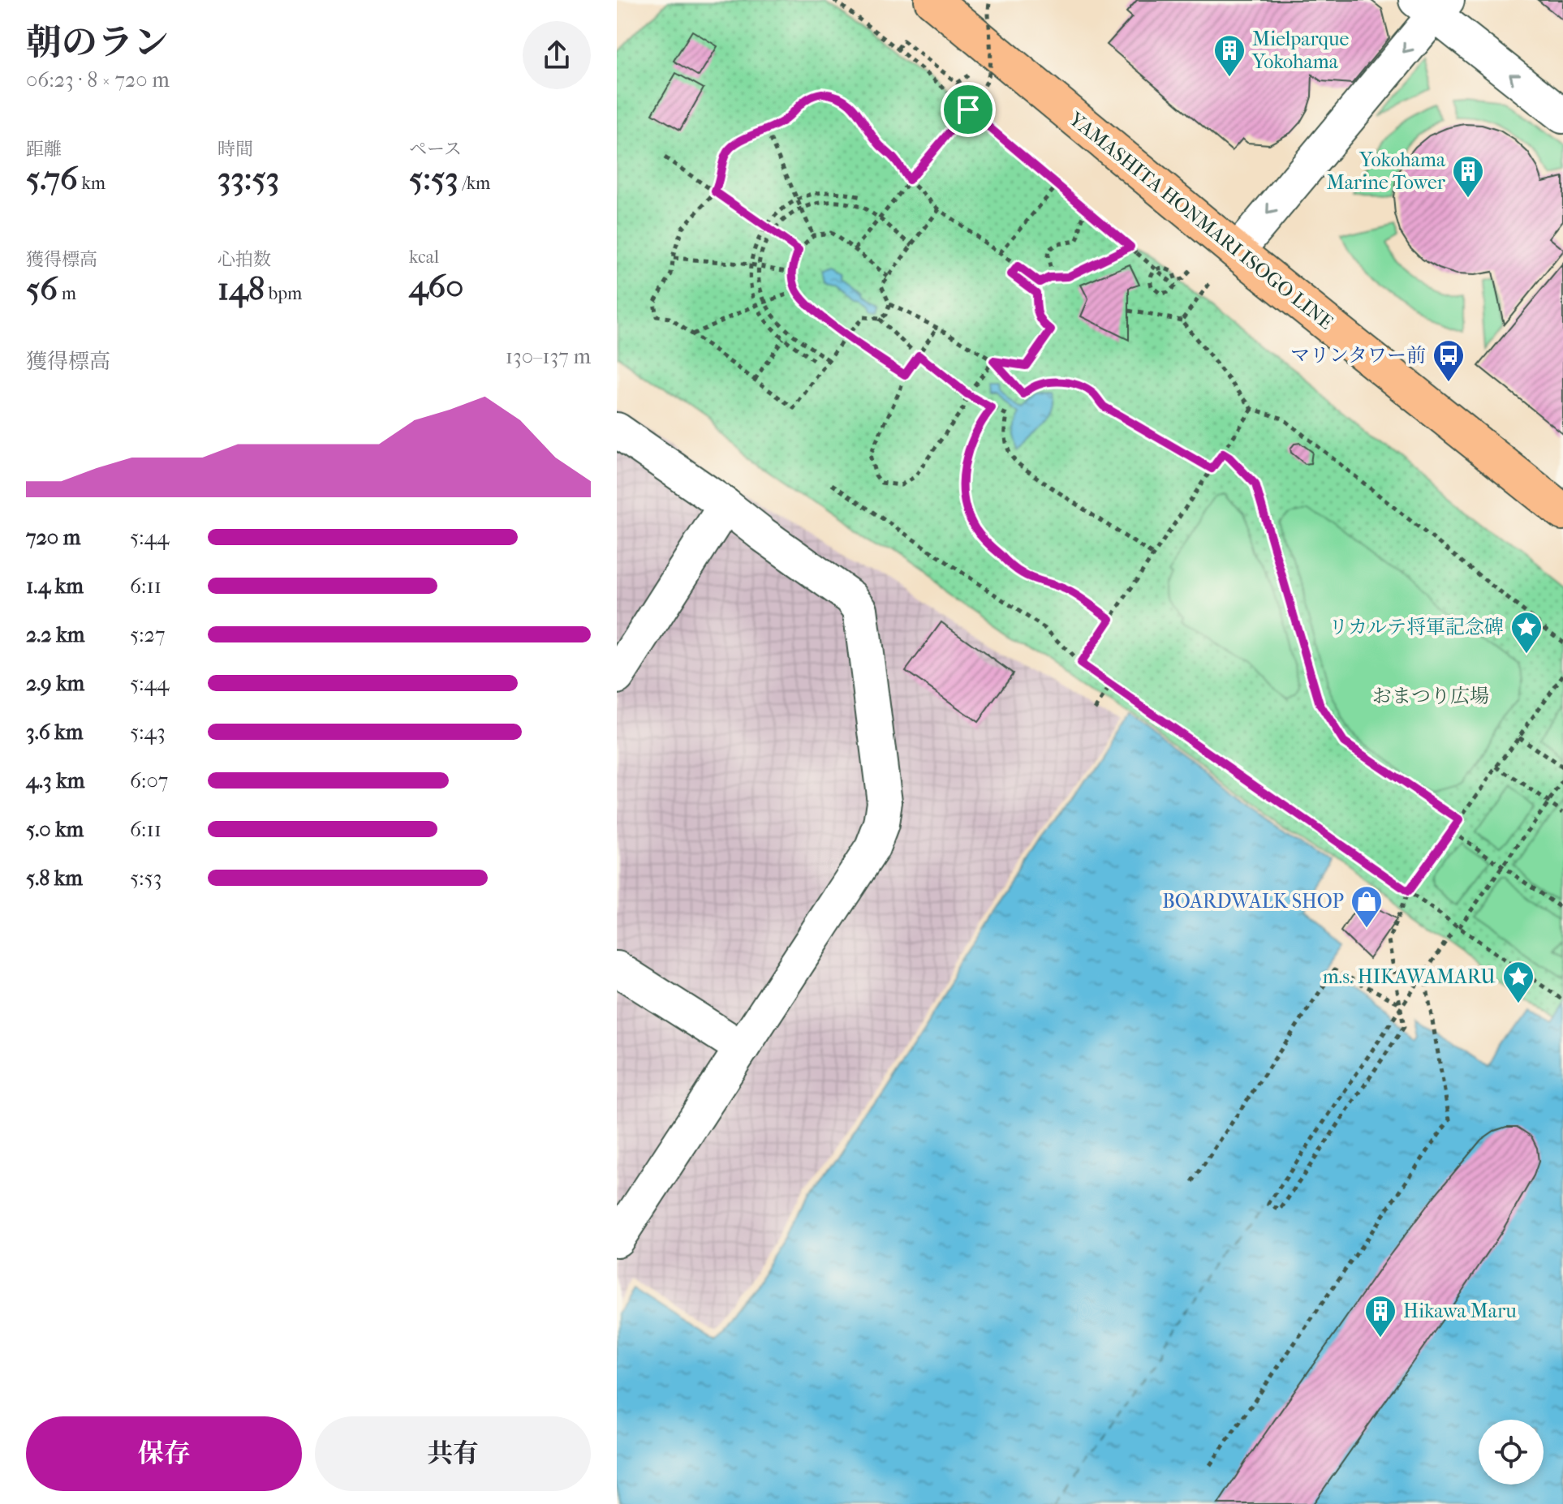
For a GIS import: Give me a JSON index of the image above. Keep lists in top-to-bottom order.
{
  "streets": {
    "main road": ["YAMASHITA HONMARI ISOGO LINE"]
  },
  "parks": ["おまつり広場"],
  "places": {
    "building": ["Mielparque Yokohama", "Yokohama Marine Tower", "Hikawa Maru"],
    "bus stop": ["マリンタワー前"],
    "place": ["リカルテ将軍記念碑", "m.s. HIKAWAMARU"],
    "shop": ["BOARDWALK SHOP"]
  },
  "page": {
    "heading": ["朝のラン", "06:23 · 8 × 720 m"],
    "stats": [
      ["距離", "5.76 km"],
      ["時間", "33:53"],
      ["ペース", "5:53 /km"],
      ["獲得標高", "56 m"],
      ["心拍数", "148 bpm"],
      ["kcal", "460"]
    ],
    "chart": ["獲得標高", "130–137 m"],
    "list": [
      {
        "name": "720 m",
        "note": "5:44"
      },
      {
        "name": "1.4 km",
        "note": "6:11"
      },
      {
        "name": "2.2 km",
        "note": "5:27"
      },
      {
        "name": "2.9 km",
        "note": "5:44"
      },
      {
        "name": "3.6 km",
        "note": "5:43"
      },
      {
        "name": "4.3 km",
        "note": "6:07"
      },
      {
        "name": "5.0 km",
        "note": "6:11"
      },
      {
        "name": "5.8 km",
        "note": "5:53"
      }
    ],
    "buttons": ["保存", "共有"]
  }
}
